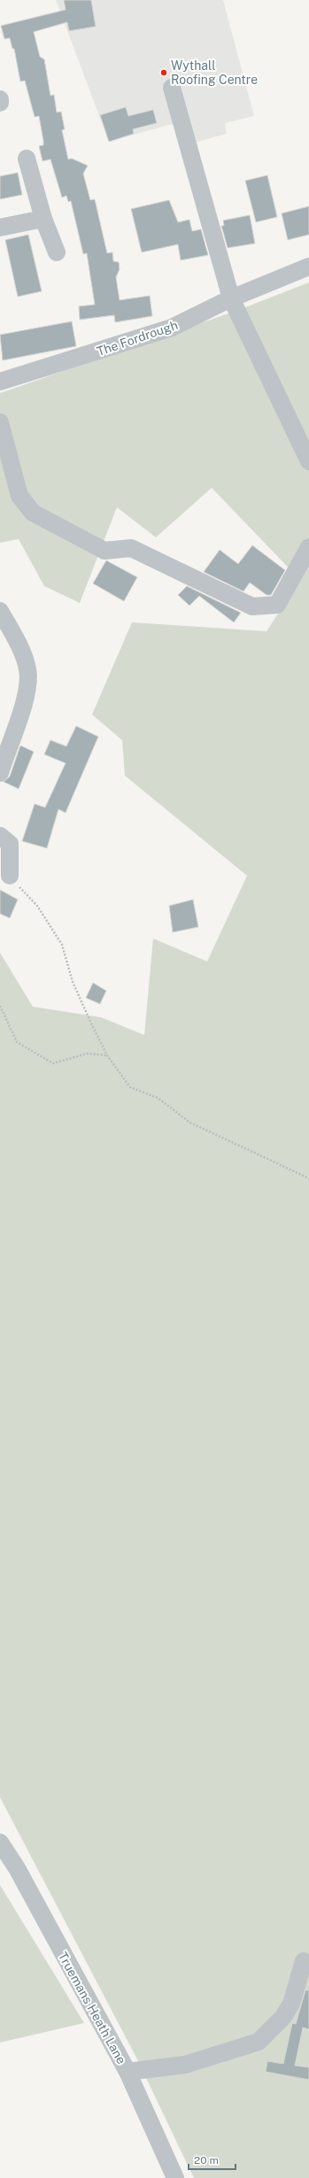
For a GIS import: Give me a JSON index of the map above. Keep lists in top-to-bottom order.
{
  "streets": {
    "street": ["The Fordrough", "Truemans Heath Lane"]
  },
  "places": ["Wythall Roofing Centre"],
  "scale_bar": "20 m"
}
